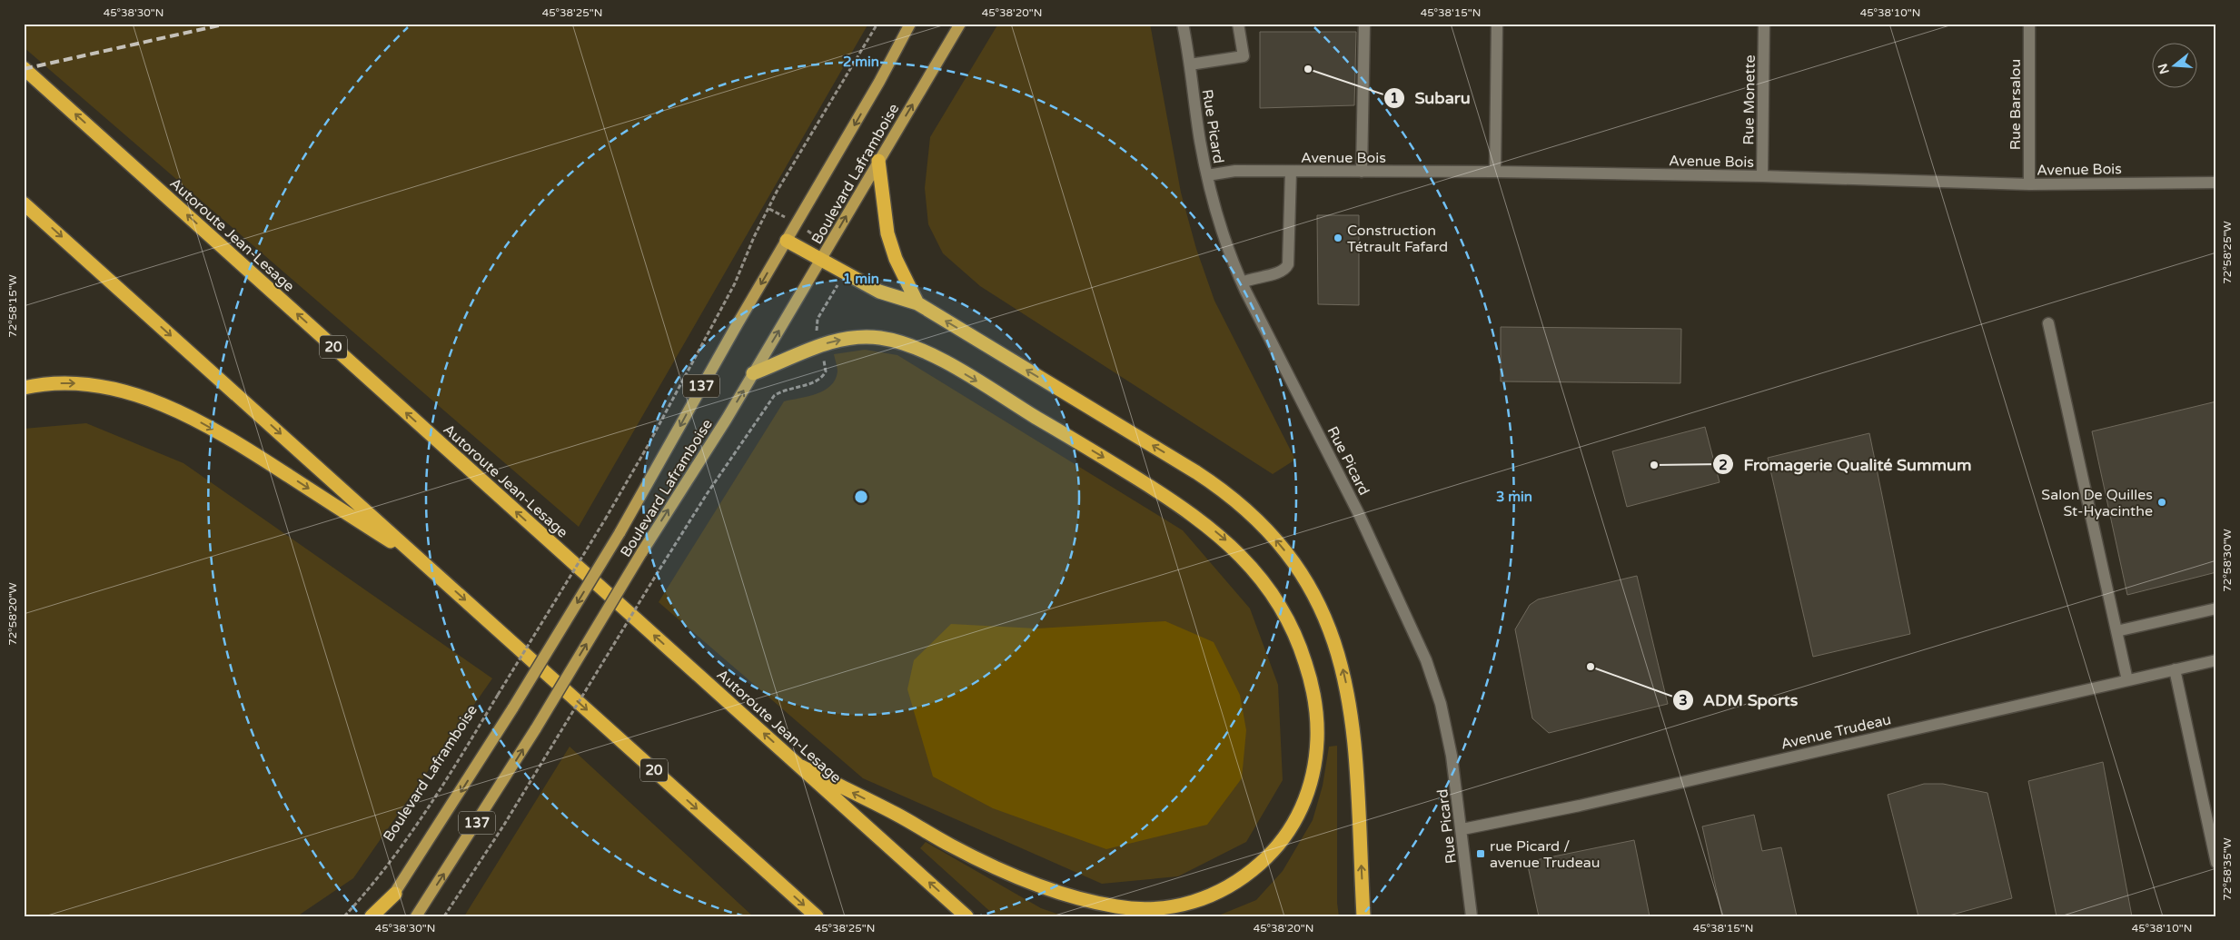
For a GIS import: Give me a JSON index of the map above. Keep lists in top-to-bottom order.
{
  "streets": {
    "highway": ["Autoroute Jean-Lesage", "20"],
    "main road": ["Boulevard Laframboise", "137"],
    "street": [
      "Rue Monette",
      "Rue Barsalou",
      "Rue Picard",
      "Avenue Bois",
      "Avenue Trudeau"
    ]
  },
  "crossings": [
    ["Rue Monette", "Avenue Bois"],
    ["Rue Barsalou", "Avenue Bois"],
    ["Rue Picard", "Avenue Bois"],
    ["Rue Picard", "Avenue Trudeau"]
  ],
  "places": {
    "other": [
      "Subaru",
      "Construction Tétrault Fafard",
      "Fromagerie Qualité Summum",
      "Salon De Quilles St-Hyacinthe",
      "ADM Sports"
    ],
    "transit": ["rue Picard / avenue Trudeau"]
  },
  "north": "left",
  "coordinates": [
    "45°38'30\"N",
    "45°38'25\"N",
    "45°38'20\"N",
    "45°38'15\"N",
    "45°38'10\"N",
    "72°58'25\"W",
    "72°58'15\"W",
    "72°58'30\"W",
    "72°58'20\"W",
    "72°58'35\"W"
  ],
  "rings": ["2 min", "1 min", "3 min"]
}
